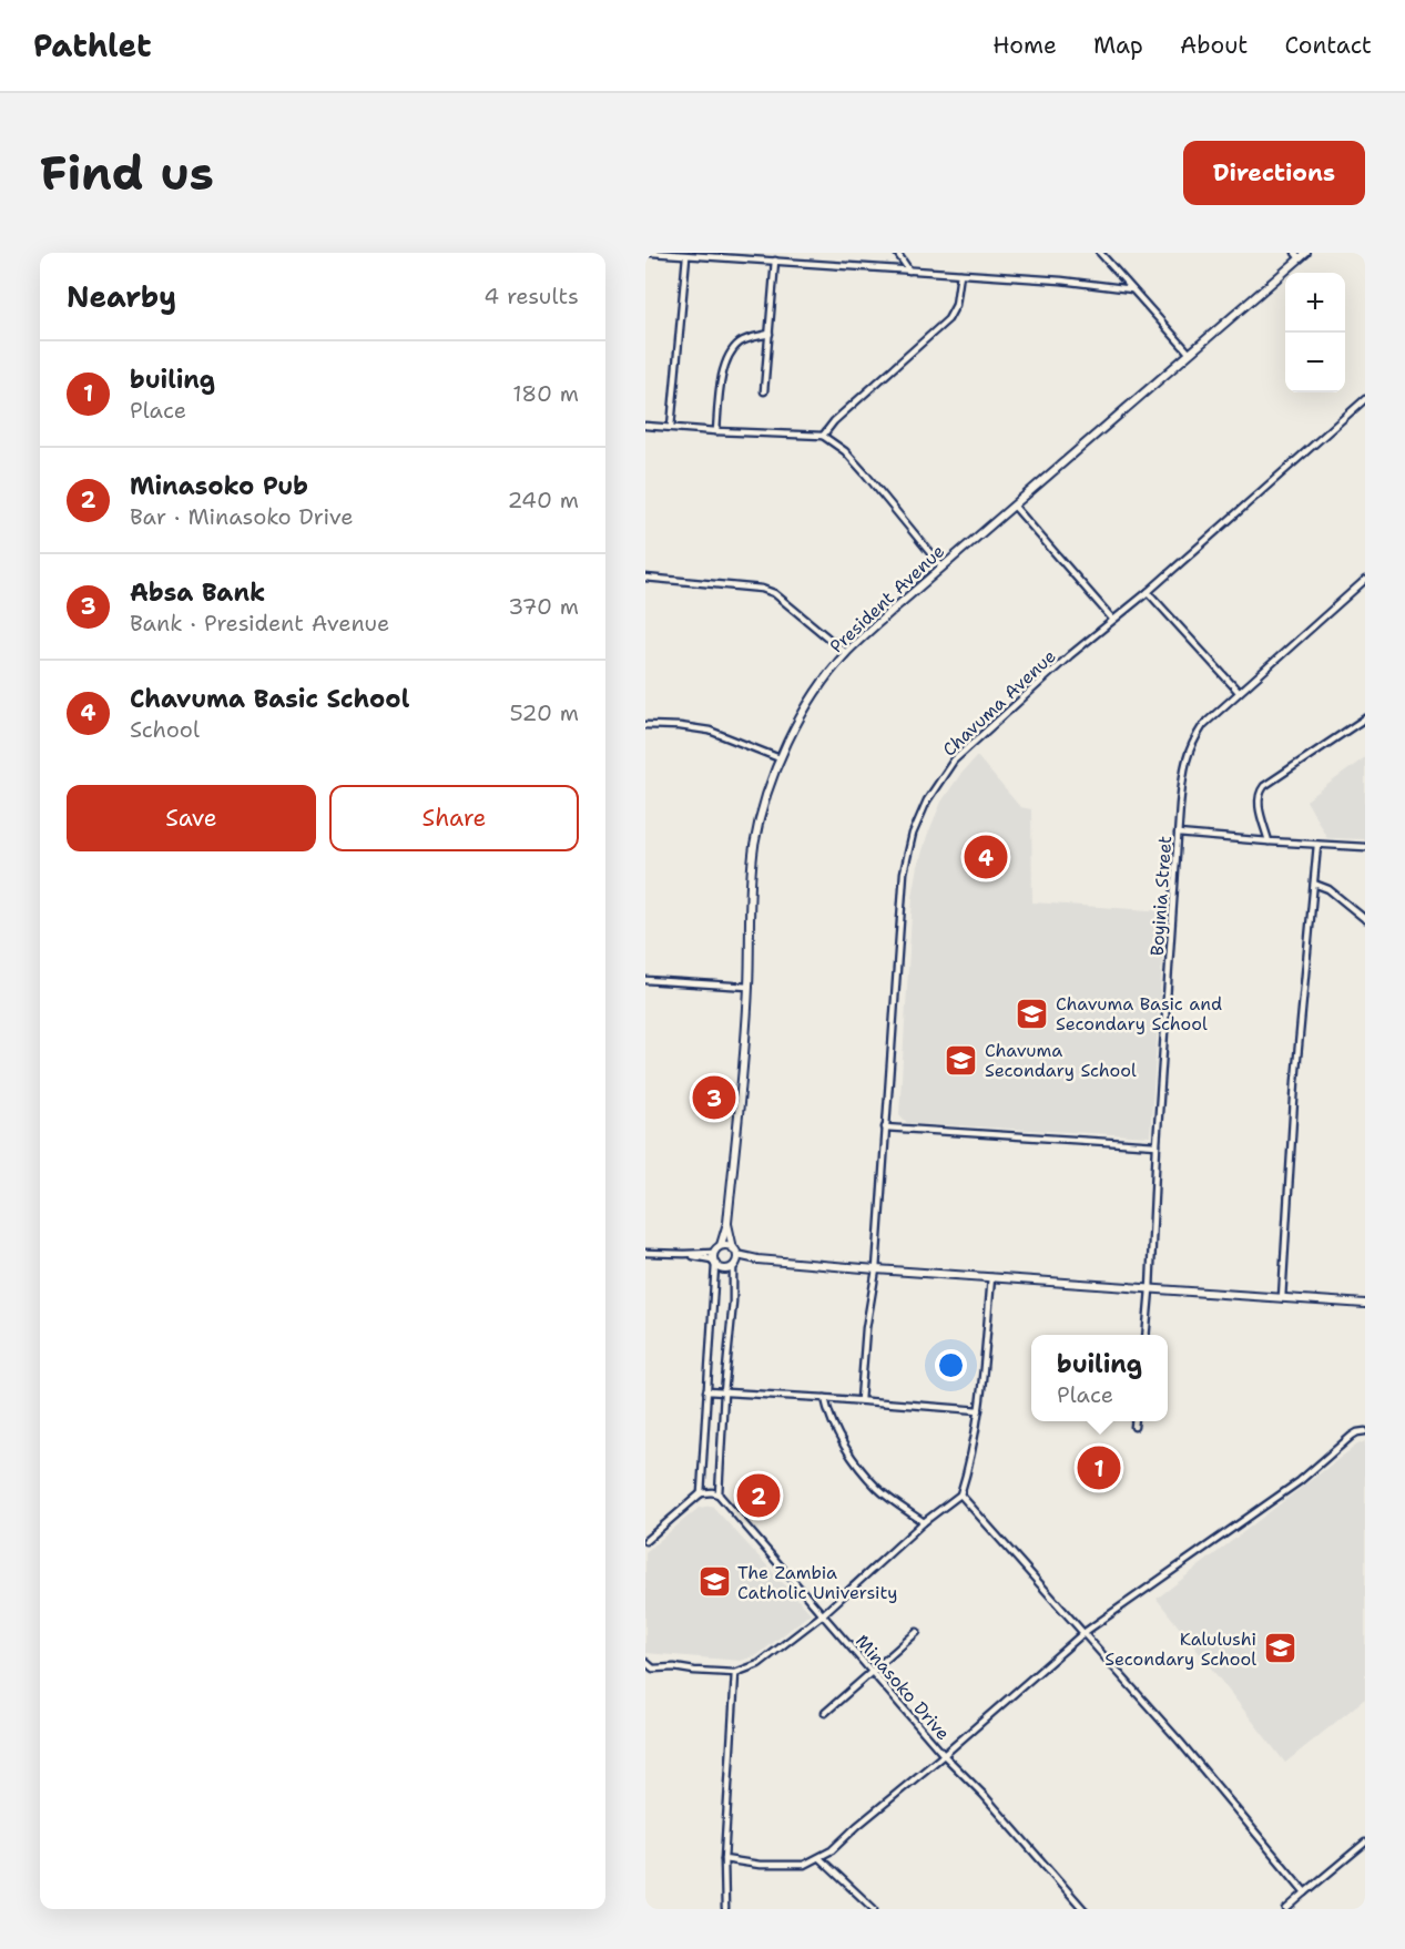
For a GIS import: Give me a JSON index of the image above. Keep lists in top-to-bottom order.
{
  "streets": {
    "street": [
      "President Avenue",
      "Chavuma Avenue",
      "Boyinia Street",
      "Minasoko Drive"
    ]
  },
  "places": {
    "school or university": [
      "Chavuma Basic and Secondary School",
      "Chavuma Secondary School",
      "The Zambia Catholic University",
      "Kalulushi Secondary School"
    ]
  },
  "page": {
    "header": "Pathlet",
    "nav": [
      "Home",
      "Map",
      "About",
      "Contact"
    ],
    "buttons": [
      "Directions",
      ["Save", "Share"]
    ],
    "title": "Find us",
    "heading": ["Nearby", "4 results"],
    "map_buttons": ["+", "−"],
    "list": [
      {
        "mark": "1",
        "name": "builing",
        "note": "Place",
        "value": "180 m"
      },
      {
        "mark": "2",
        "name": "Minasoko Pub",
        "note": "Bar · Minasoko Drive",
        "value": "240 m"
      },
      {
        "mark": "3",
        "name": "Absa Bank",
        "note": "Bank · President Avenue",
        "value": "370 m"
      },
      {
        "mark": "4",
        "name": "Chavuma Basic School",
        "note": "School",
        "value": "520 m"
      }
    ],
    "pins": [
      "4",
      "3",
      "1",
      "2"
    ],
    "popup": ["builing", "Place"]
  }
}
